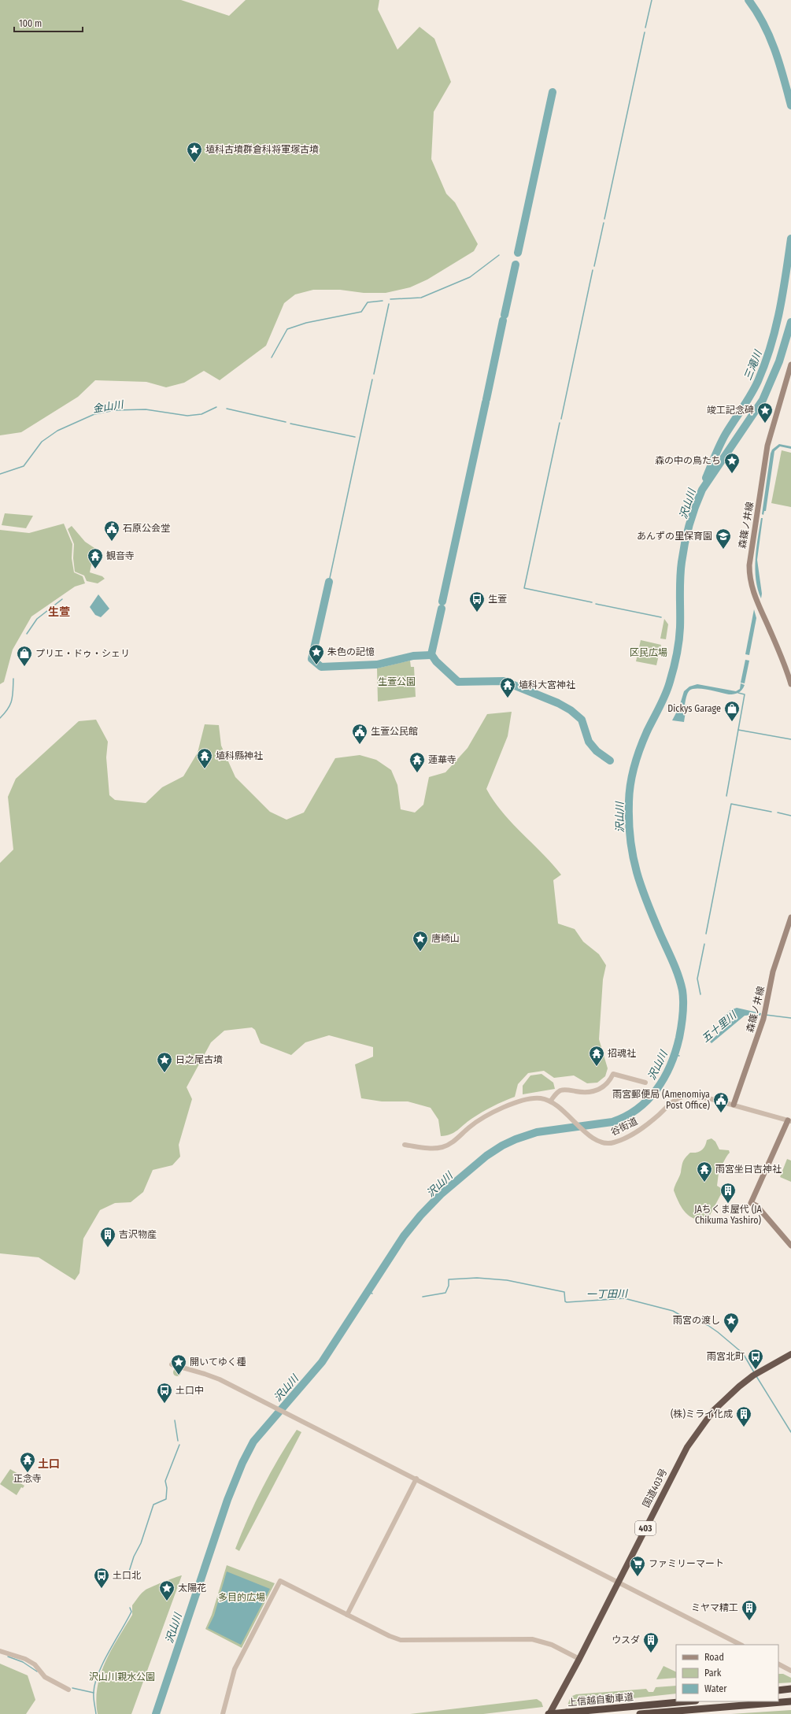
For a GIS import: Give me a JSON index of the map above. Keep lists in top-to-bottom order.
{
  "streets": {
    "highway": ["国道403号", "403", "上信越自動車道"],
    "main road": ["森篠ノ井線"],
    "street": ["谷街道"]
  },
  "crossings": [
    ["森篠ノ井線", "谷街道"],
    ["国道403号", "上信越自動車道"]
  ],
  "districts": ["生萱", "土口"],
  "water": [
    "三滝川",
    "金山川",
    "沢山川",
    "五十里川",
    "一丁田川"
  ],
  "parks": [
    "区民広場",
    "生萱公園",
    "多目的広場",
    "沢山川親水公園"
  ],
  "places": {
    "place": [
      "埴科古墳群倉科将軍塚古墳",
      "竣工記念碑",
      "森の中の鳥たち",
      "朱色の記憶",
      "唐崎山",
      "日之尾古墳",
      "雨宮の渡し",
      "開いてゆく種",
      "太陽花"
    ],
    "public building": ["石原公会堂", "生萱公民館", "雨宮郵便局 (Amenomiya Post Office)"],
    "school or university": ["あんずの里保育園"],
    "temple": [
      "観音寺",
      "埴科大宮神社",
      "埴科縣神社",
      "蓮華寺",
      "招魂社",
      "雨宮坐日吉神社",
      "正念寺"
    ],
    "bus stop": [
      "生萱",
      "雨宮北町",
      "土口中",
      "土口北"
    ],
    "shop": ["プリエ・ドゥ・シェリ", "Dickys Garage"],
    "building": [
      "JAちくま屋代 (JA Chikuma Yashiro)",
      "吉沢物産",
      "(株)ミライ化成",
      "ミヤマ精工",
      "ウスダ"
    ],
    "supermarket": ["ファミリーマート"]
  },
  "legend": ["Road", "Park", "Water"],
  "scale_bar": "100 m"
}
